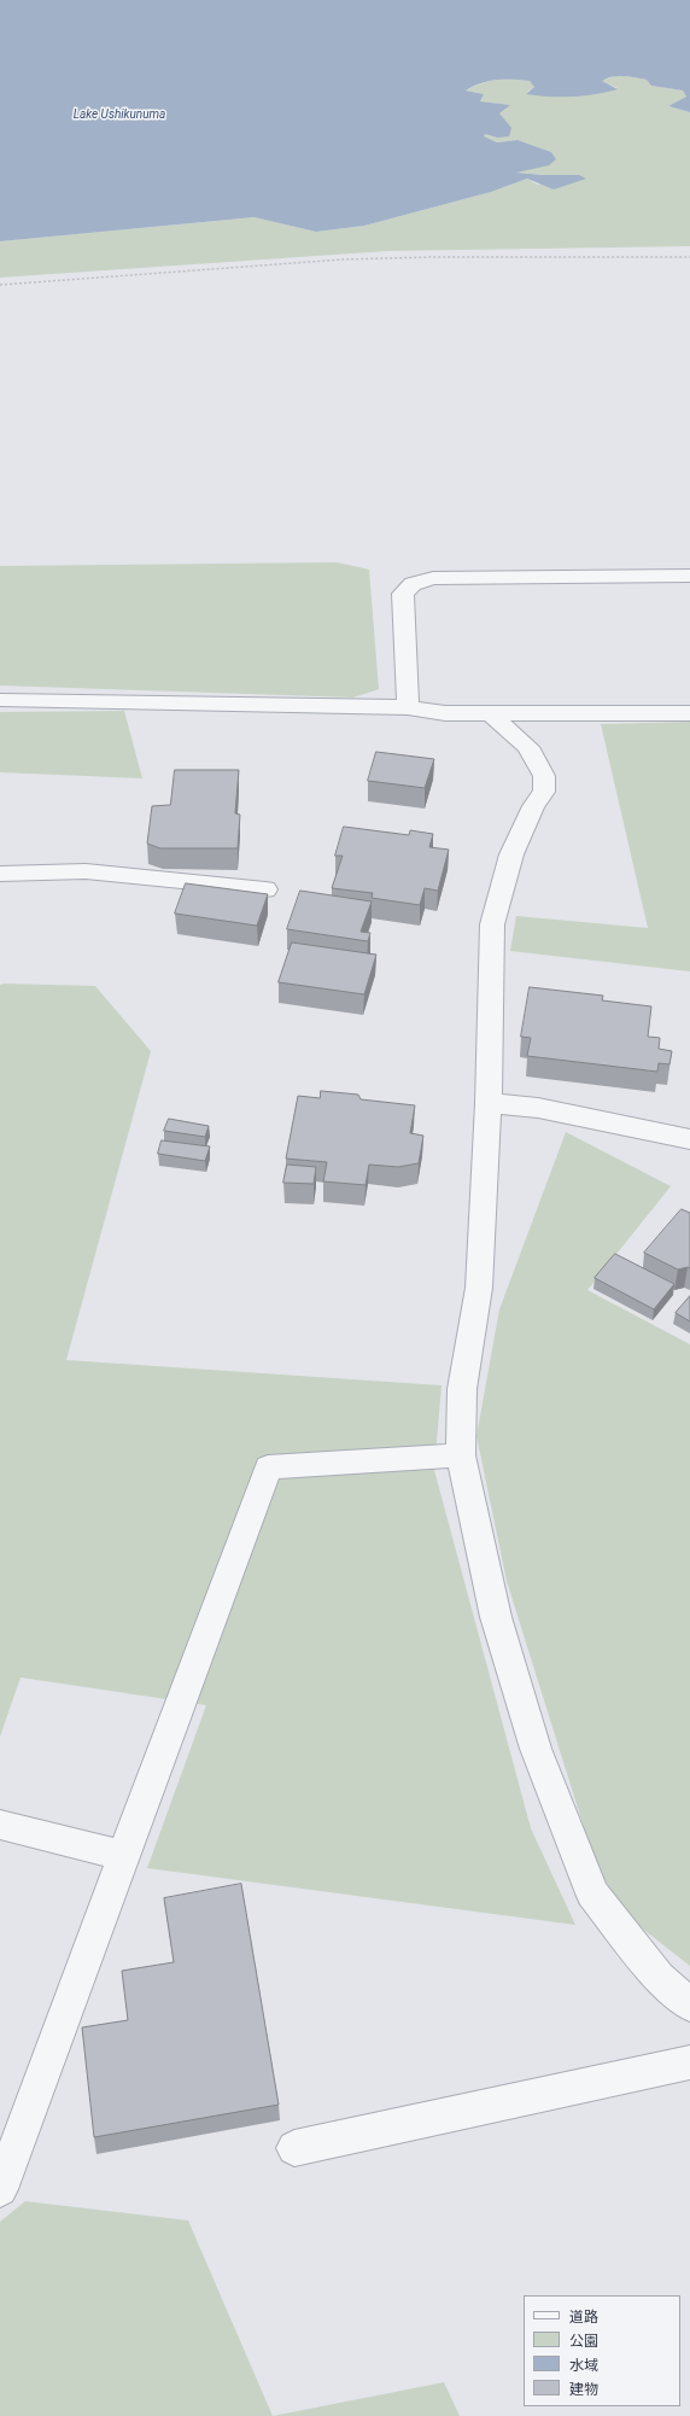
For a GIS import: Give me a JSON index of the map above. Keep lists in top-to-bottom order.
{
  "water": ["Lake Ushikunuma"],
  "legend": [
    "道路",
    "公園",
    "水域",
    "建物"
  ]
}
